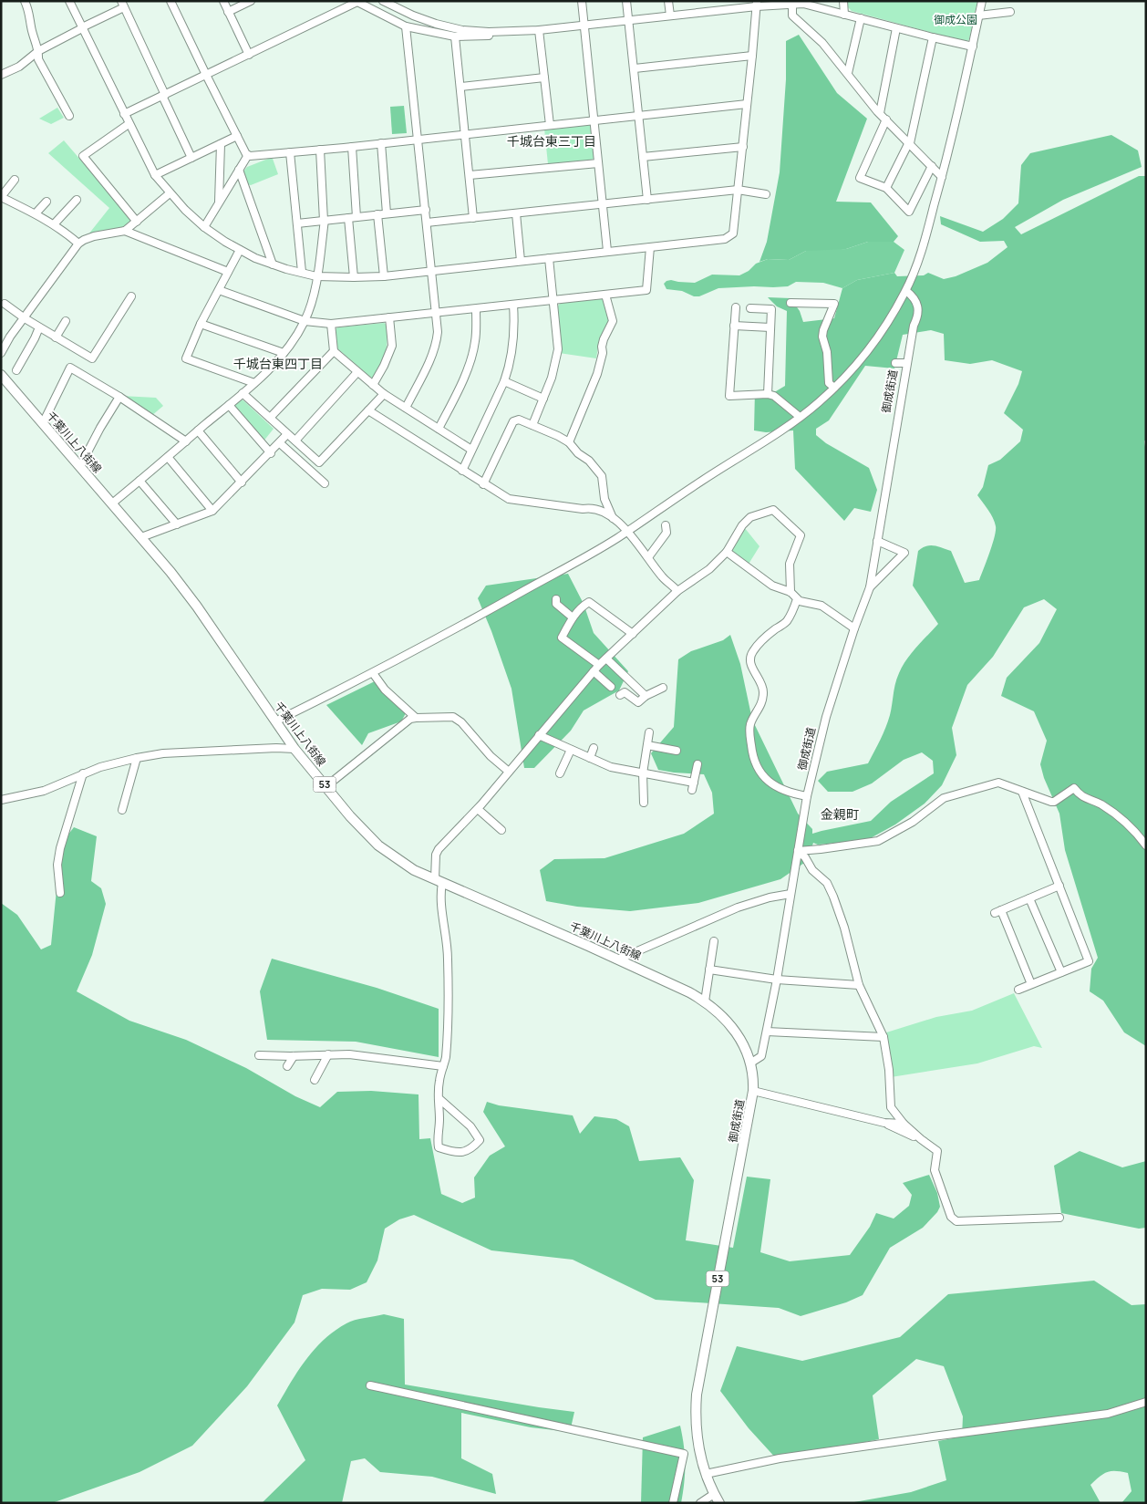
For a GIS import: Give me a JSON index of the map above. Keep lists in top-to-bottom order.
{
  "streets": {
    "main road": ["御成街道", "千葉川上八街線", "53"]
  },
  "crossings": [
    ["御成街道", "千葉川上八街線"],
    ["御成街道", "53"]
  ],
  "districts": ["千城台東三丁目", "千城台東四丁目", "金親町"],
  "parks": ["御成公園"]
}
